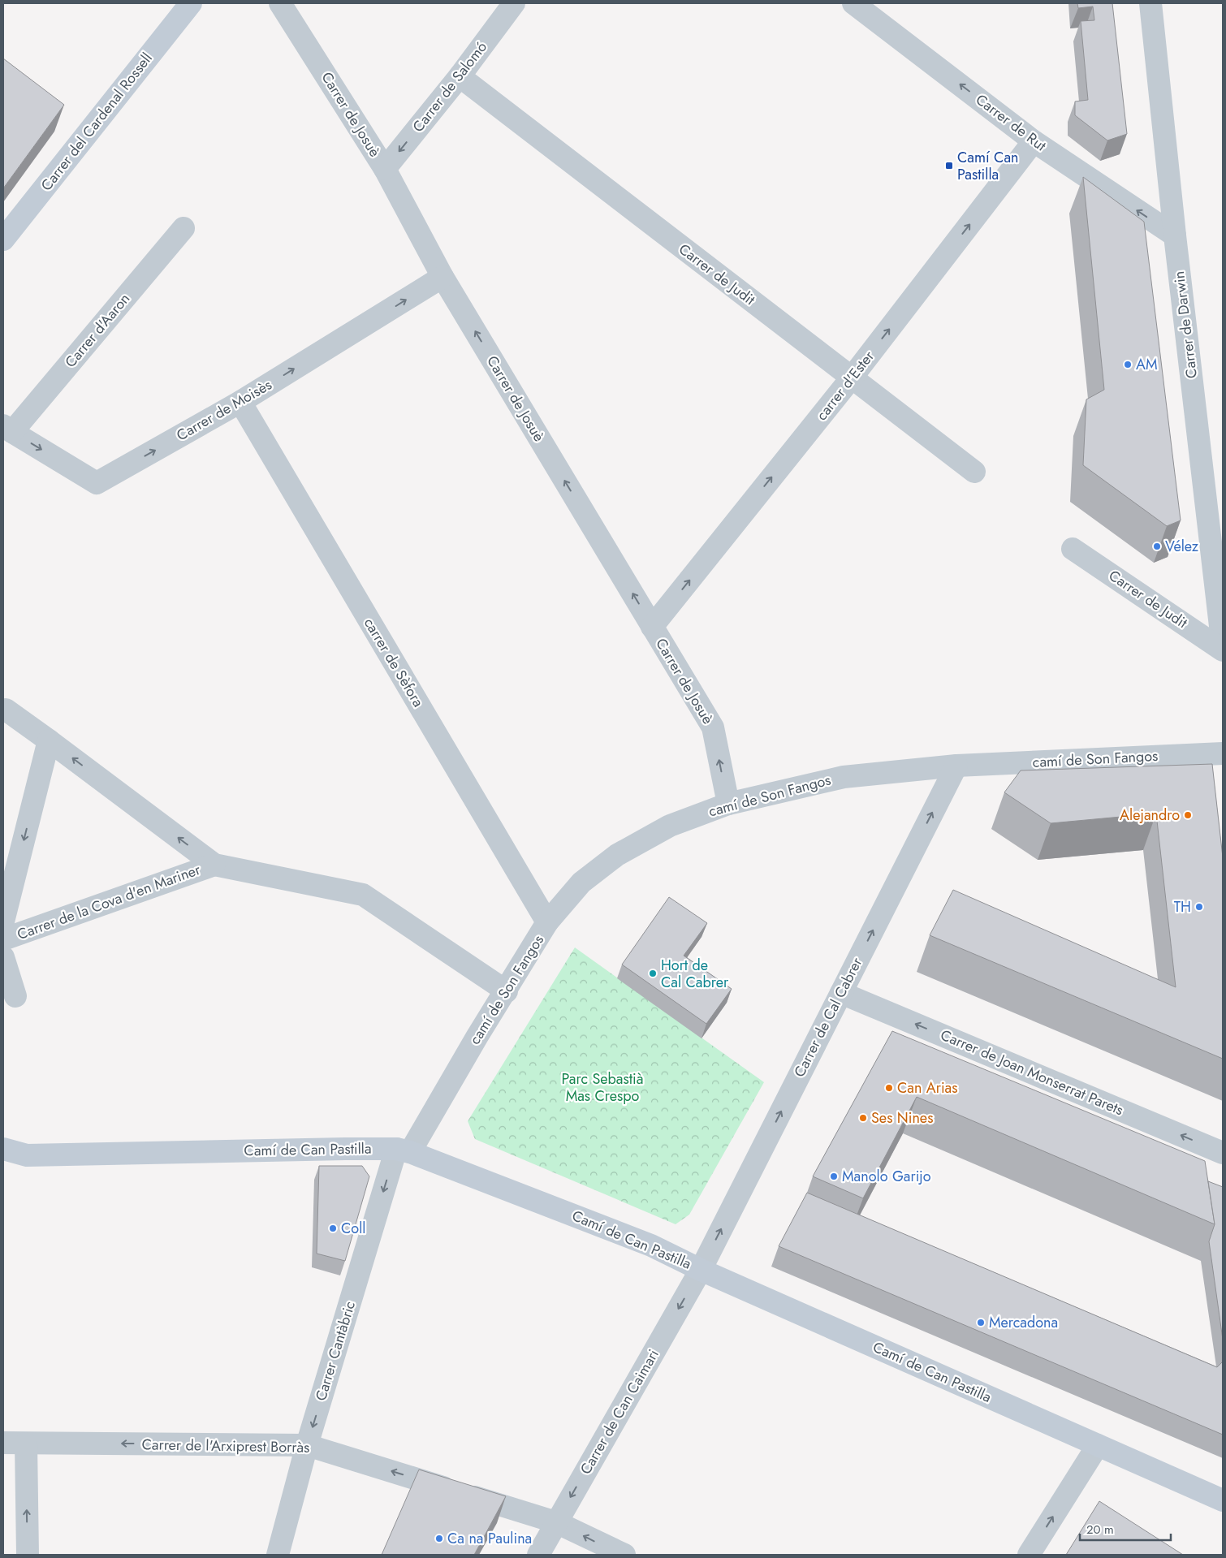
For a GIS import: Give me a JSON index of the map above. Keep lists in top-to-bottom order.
{
  "streets": {
    "street": [
      "Carrer de Salomó",
      "Carrer de Josuè",
      "Carrer del Cardenal Rossell",
      "Carrer de Rut",
      "Carrer de Judit",
      "Carrer de Darwin",
      "Carrer d'Aaron",
      "carrer d'Ester",
      "Carrer de Moisès",
      "carrer de Sèfora",
      "camí de Son Fangos",
      "Carrer de la Cova d'en Mariner",
      "Carrer de Cal Cabrer",
      "Carrer de Joan Monserrat Parets",
      "Camí de Can Pastilla",
      "Carrer Cantàbric",
      "Carrer de Can Caimari",
      "Carrer de l'Arxiprest Borràs"
    ]
  },
  "crossings": [
    ["Carrer de Salomó", "Carrer de Josuè"],
    ["Carrer de Salomó", "Carrer de Judit"],
    ["Carrer de Josuè", "carrer d'Ester"],
    ["Carrer de Josuè", "Carrer de Moisès"],
    ["Carrer de Josuè", "camí de Son Fangos"],
    ["Carrer de Rut", "Carrer de Darwin"],
    ["Carrer de Rut", "carrer d'Ester"],
    ["Carrer de Judit", "carrer d'Ester"],
    ["Carrer d'Aaron", "Carrer de Moisès"],
    ["Carrer de Moisès", "carrer de Sèfora"],
    ["carrer de Sèfora", "camí de Son Fangos"],
    ["camí de Son Fangos", "Carrer de la Cova d'en Mariner"],
    ["camí de Son Fangos", "Carrer de Cal Cabrer"],
    ["camí de Son Fangos", "Camí de Can Pastilla"],
    ["camí de Son Fangos", "Carrer Cantàbric"],
    ["Carrer de Cal Cabrer", "Carrer de Joan Monserrat Parets"],
    ["Carrer de Cal Cabrer", "Camí de Can Pastilla"],
    ["Carrer de Cal Cabrer", "Carrer de Can Caimari"],
    ["Camí de Can Pastilla", "Carrer Cantàbric"],
    ["Camí de Can Pastilla", "Carrer de Can Caimari"],
    ["Carrer Cantàbric", "Carrer de l'Arxiprest Borràs"],
    ["Carrer de Can Caimari", "Carrer de l'Arxiprest Borràs"]
  ],
  "one_way": [
    "Carrer de Salomó",
    "Carrer de Josuè",
    "Carrer de Rut",
    "carrer d'Ester",
    "Carrer de Moisès",
    "Carrer de Cal Cabrer",
    "Carrer de Joan Monserrat Parets",
    "Carrer Cantàbric",
    "Carrer de Can Caimari",
    "Carrer de l'Arxiprest Borràs"
  ],
  "parks": ["Parc Sebastià Mas Crespo"],
  "places": {
    "transit": ["Camí Can Pastilla"],
    "other": [
      "AM",
      "Vélez",
      "Alejandro",
      "TH",
      "Hort de Cal Cabrer",
      "Can Arias",
      "Ses Nines",
      "Manolo Garijo",
      "Coll",
      "Mercadona",
      "Ca na Paulina"
    ]
  },
  "scale_bar": "20 m"
}
